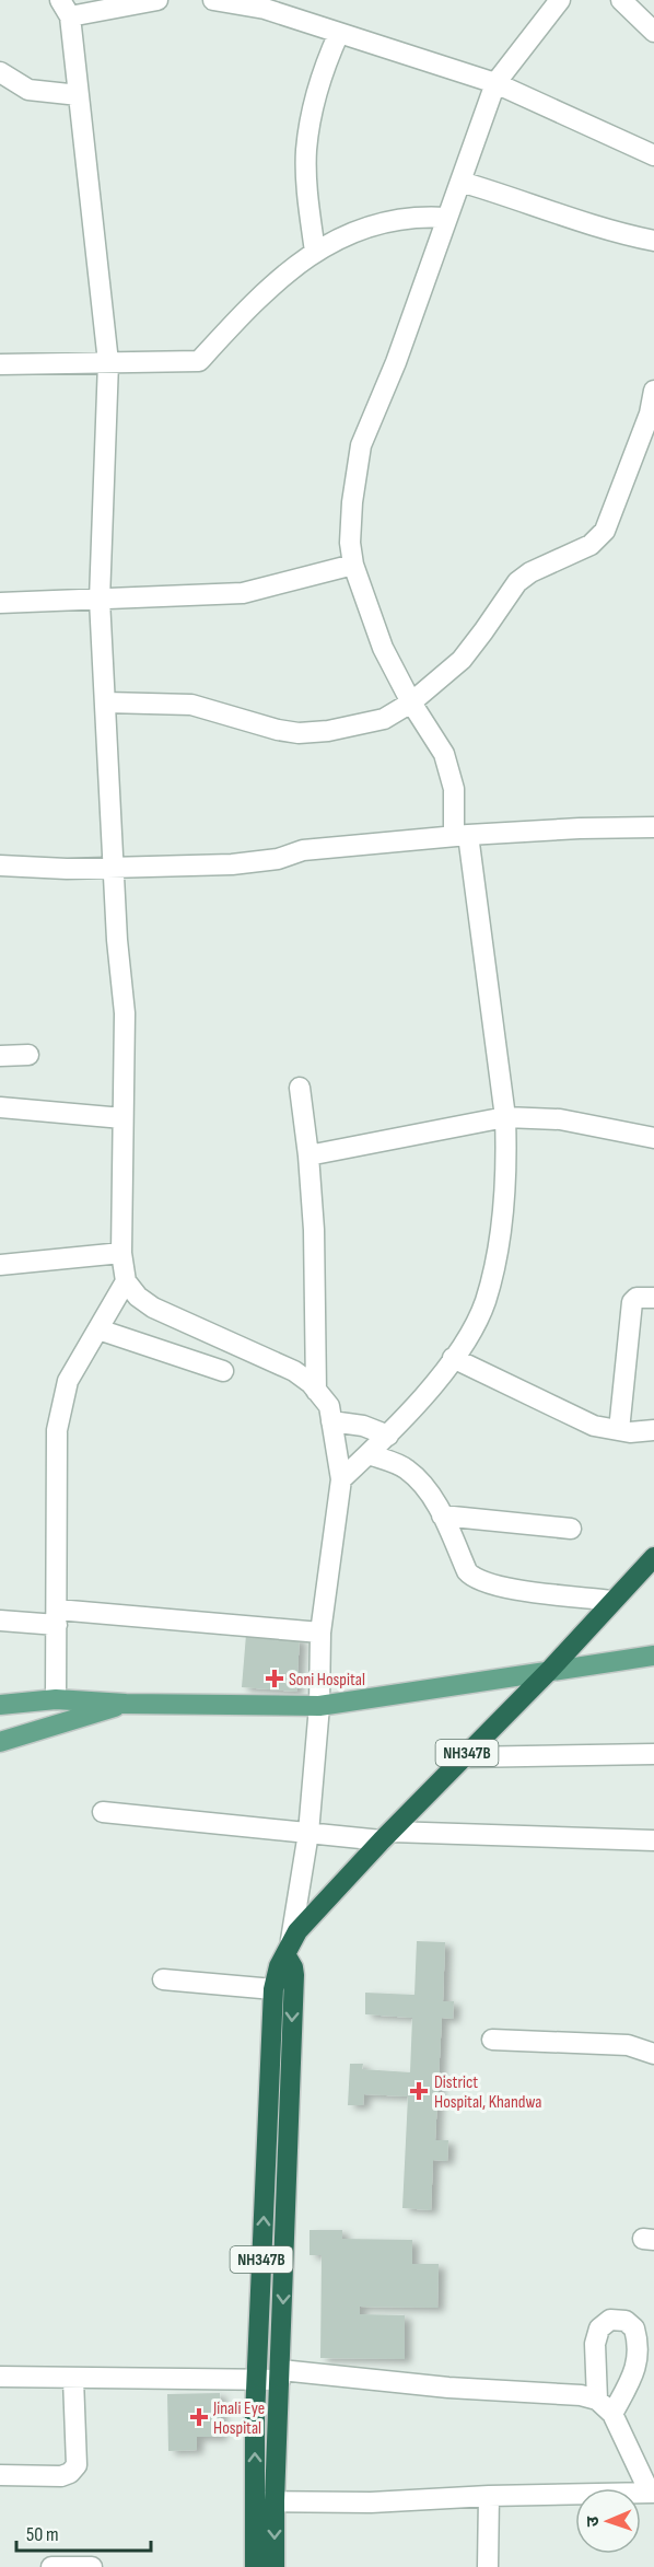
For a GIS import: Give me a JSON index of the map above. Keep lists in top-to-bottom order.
{
  "streets": {
    "highway": ["NH347B"]
  },
  "places": {
    "health": ["Soni Hospital", "District Hospital, Khandwa", "Jinali Eye Hospital"]
  },
  "scale_bar": "50 m",
  "north": "left"
}
